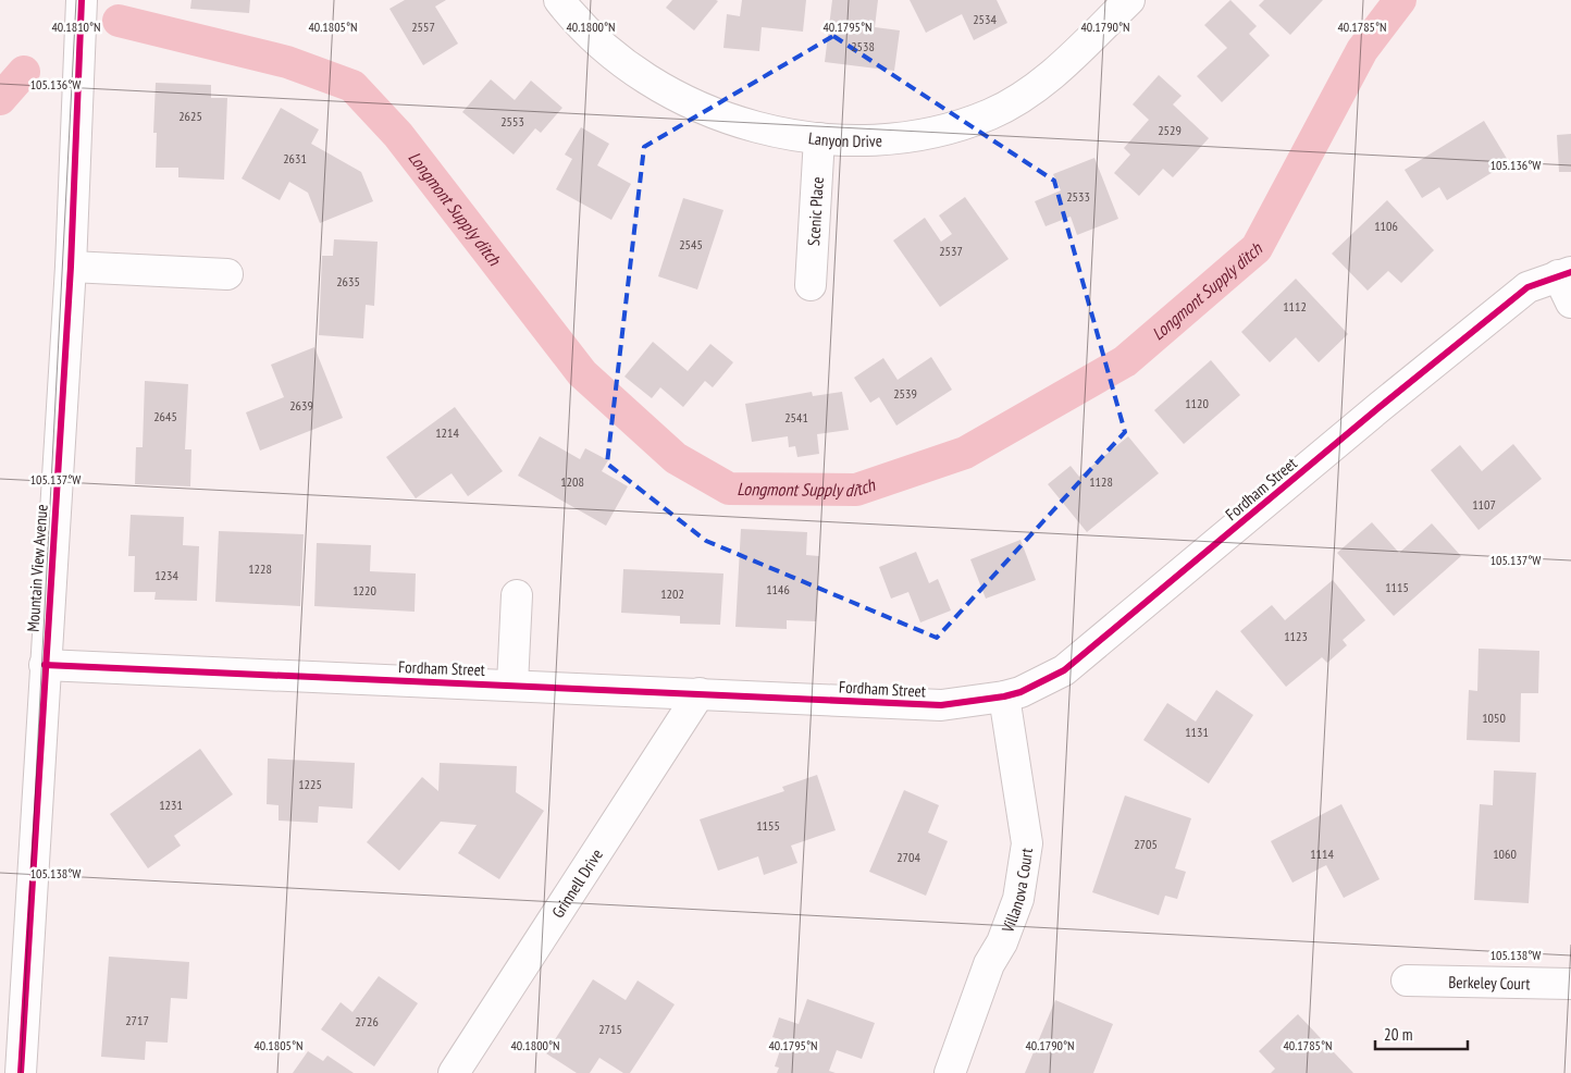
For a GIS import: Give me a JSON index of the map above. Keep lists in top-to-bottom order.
{
  "streets": {
    "street": [
      "Lanyon Drive",
      "Scenic Place",
      "Fordham Street",
      "Mountain View Avenue",
      "Grinnell Drive",
      "Villanova Court",
      "Berkeley Court"
    ]
  },
  "crossings": [
    ["Lanyon Drive", "Scenic Place"],
    ["Fordham Street", "Mountain View Avenue"],
    ["Fordham Street", "Grinnell Drive"],
    ["Fordham Street", "Villanova Court"]
  ],
  "water": ["Longmont Supply ditch"],
  "house_numbers": [
    "2534",
    "2557",
    "2538",
    "2625",
    "2553",
    "2529",
    "2631",
    "2533",
    "1106",
    "2545",
    "2537",
    "2635",
    "1112",
    "2539",
    "1120",
    "2639",
    "2645",
    "2541",
    "1214",
    "1208",
    "1128",
    "1107",
    "1228",
    "1234",
    "1115",
    "1146",
    "1220",
    "1202",
    "1123",
    "1050",
    "1131",
    "1225",
    "1231",
    "1155",
    "2705",
    "1114",
    "1060",
    "2704",
    "2717",
    "2726",
    "2715"
  ],
  "scale_bar": "20 m",
  "coordinates": [
    "40.1810°N",
    "40.1805°N",
    "40.1800°N",
    "40.1795°N",
    "40.1790°N",
    "40.1785°N",
    "105.136°W",
    "105.137°W",
    "105.138°W"
  ]
}
